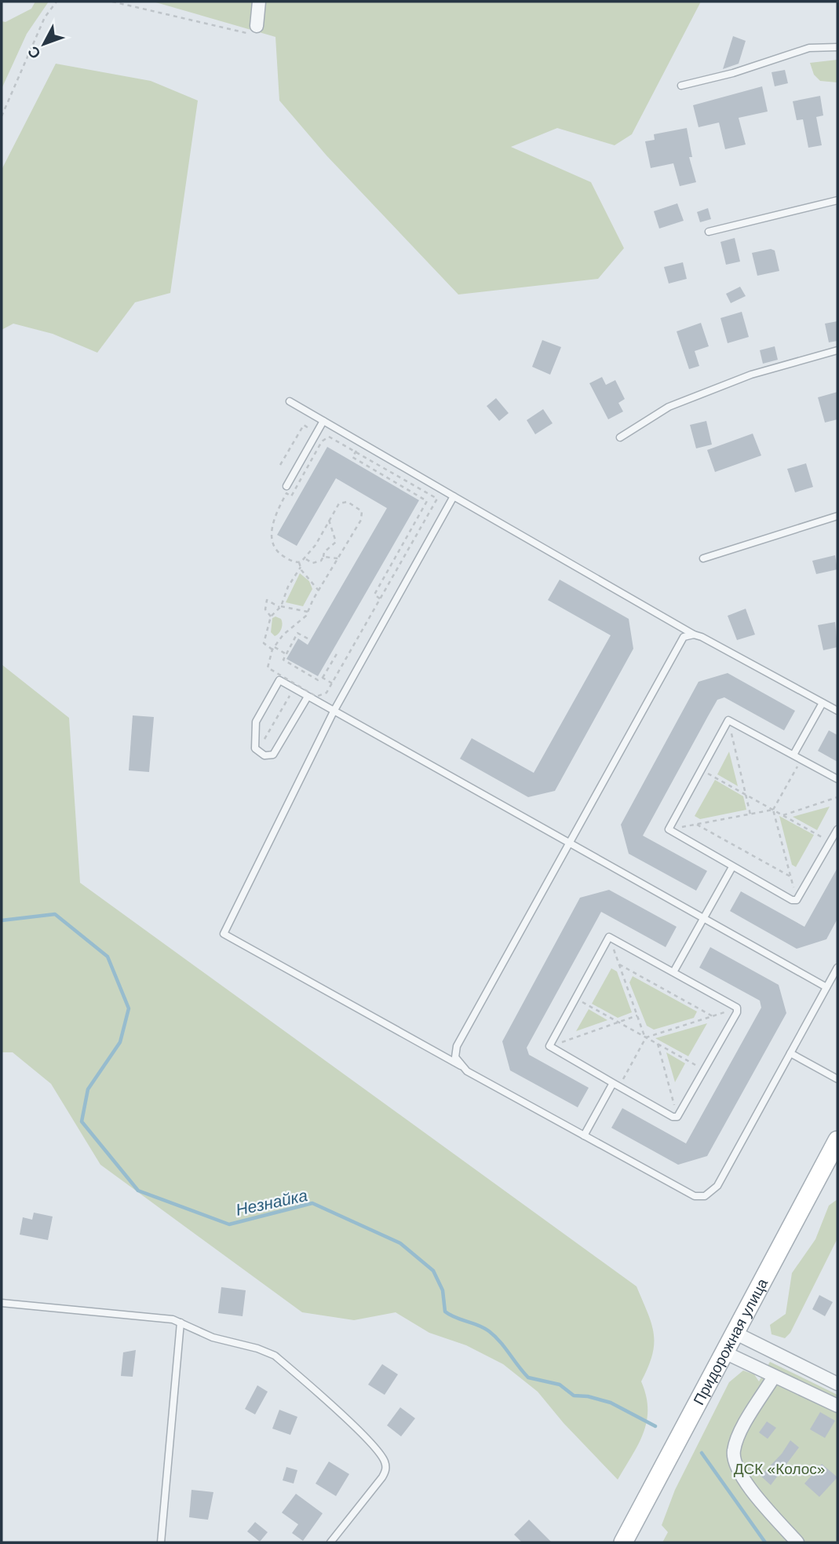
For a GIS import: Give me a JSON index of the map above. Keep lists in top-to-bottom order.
{
  "streets": {
    "main road": ["Придорожная улица"]
  },
  "water": ["Незнайка"],
  "parks": ["ДСК «Колос»"],
  "north": "bottom left"
}
